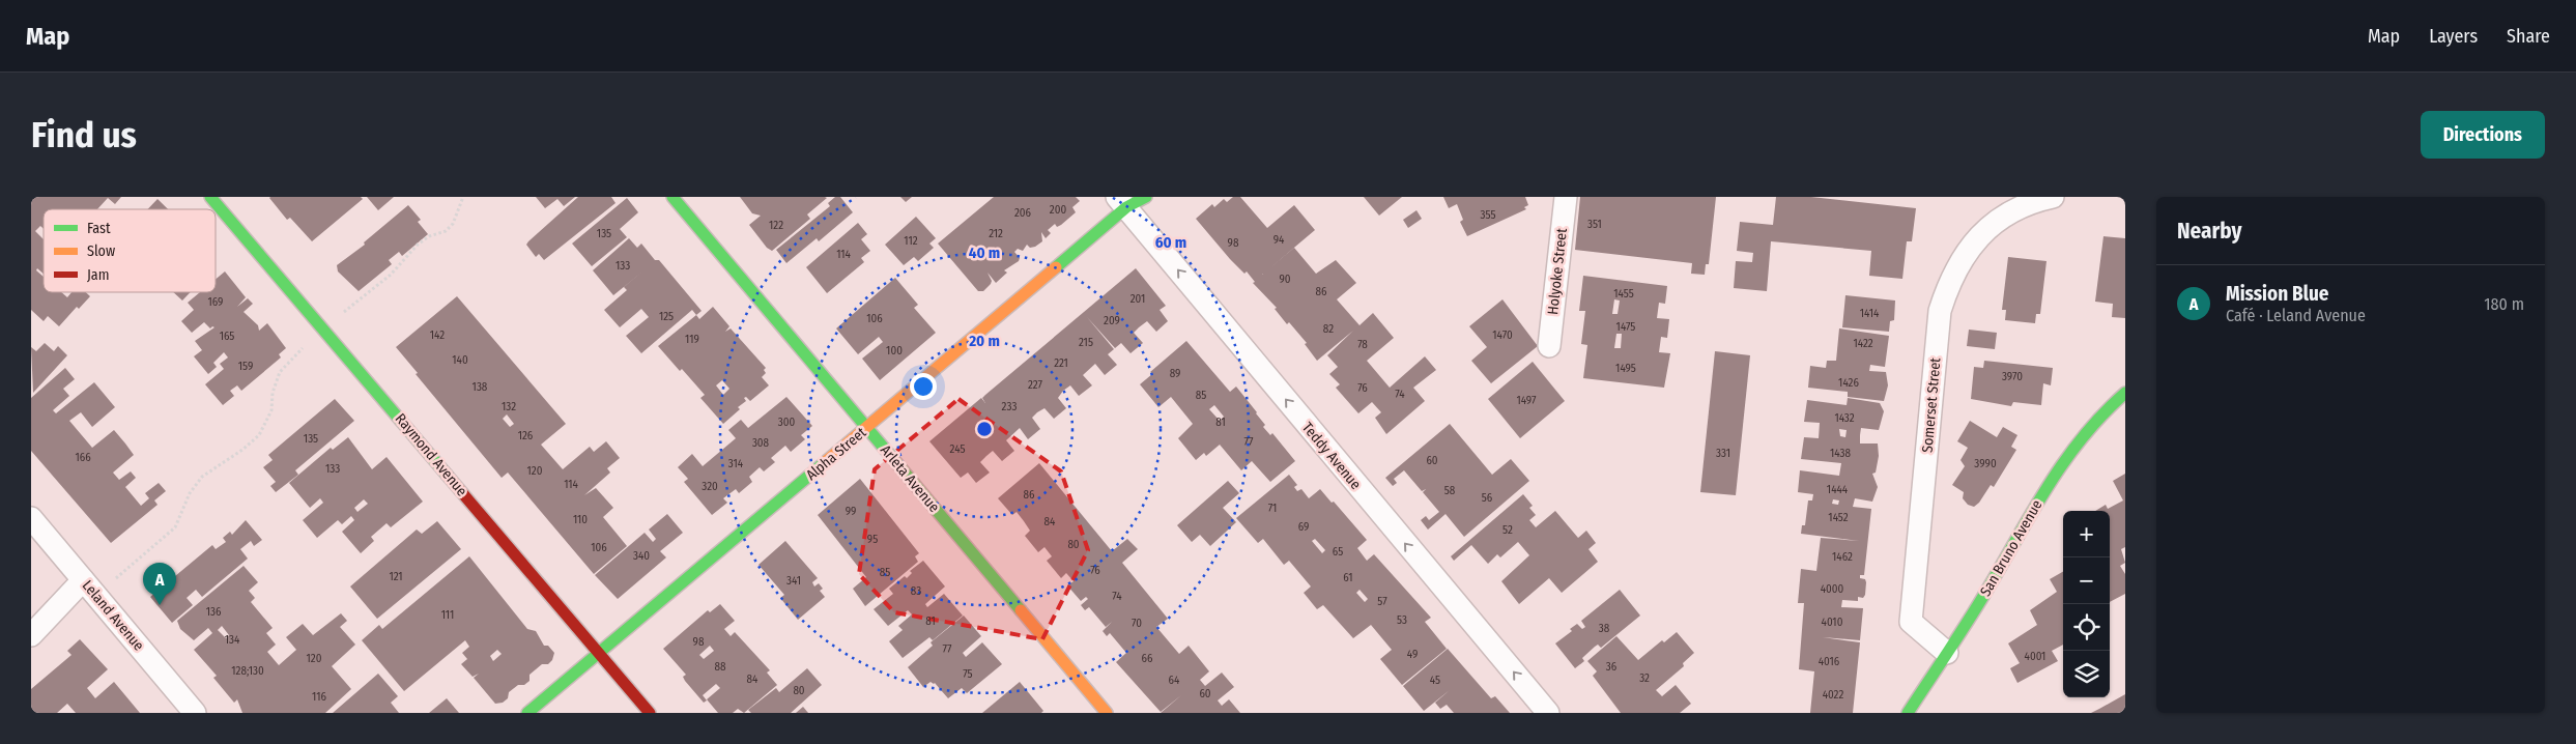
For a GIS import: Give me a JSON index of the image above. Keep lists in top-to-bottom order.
{
  "streets": {
    "street": [
      "Holyoke Street",
      "Somerset Street",
      "Alpha Street",
      "Raymond Avenue",
      "Teddy Avenue",
      "Arleta Avenue",
      "San Bruno Avenue",
      "Leland Avenue"
    ]
  },
  "crossings": [
    ["Somerset Street", "San Bruno Avenue"],
    ["Alpha Street", "Raymond Avenue"],
    ["Alpha Street", "Teddy Avenue"],
    ["Alpha Street", "Arleta Avenue"]
  ],
  "one_way": ["Teddy Avenue"],
  "house_numbers": [
    "200",
    "206",
    "355",
    "351",
    "122",
    "135",
    "212",
    "94",
    "112",
    "98",
    "114",
    "133",
    "90",
    "86",
    "1455",
    "201",
    "169",
    "1414",
    "125",
    "106",
    "209",
    "1475",
    "82",
    "142",
    "1470",
    "165",
    "119",
    "215",
    "1422",
    "78",
    "100",
    "140",
    "221",
    "159",
    "1495",
    "89",
    "3970",
    "1426",
    "227",
    "138",
    "76",
    "74",
    "85",
    "1497",
    "132",
    "233",
    "1432",
    "300",
    "81",
    "126",
    "135",
    "77",
    "308",
    "245",
    "331",
    "1438",
    "166",
    "60",
    "314",
    "3990",
    "133",
    "120",
    "114",
    "320",
    "1444",
    "58",
    "86",
    "56",
    "71",
    "99",
    "1452",
    "110",
    "84",
    "69",
    "52",
    "95",
    "80",
    "106",
    "65",
    "340",
    "1462",
    "76",
    "85",
    "121",
    "61",
    "341",
    "4000",
    "83",
    "74",
    "57",
    "136",
    "111",
    "53",
    "81",
    "4010",
    "70",
    "38",
    "134",
    "98",
    "77",
    "49",
    "4001",
    "120",
    "66",
    "4016",
    "88",
    "36",
    "128;130",
    "75",
    "32",
    "84",
    "64",
    "45",
    "80",
    "60",
    "4022",
    "116"
  ],
  "legend": ["Fast", "Slow", "Jam"],
  "page": {
    "header": "Map",
    "nav": ["Map", "Layers", "Share"],
    "buttons": "Directions",
    "title": "Find us",
    "heading": "Nearby",
    "list": [
      {
        "mark": "A",
        "name": "Mission Blue",
        "note": "Café · Leland Avenue",
        "value": "180 m"
      }
    ],
    "map_buttons": ["+", "−"],
    "pins": "A"
  },
  "rings": ["60 m", "40 m", "20 m"]
}
